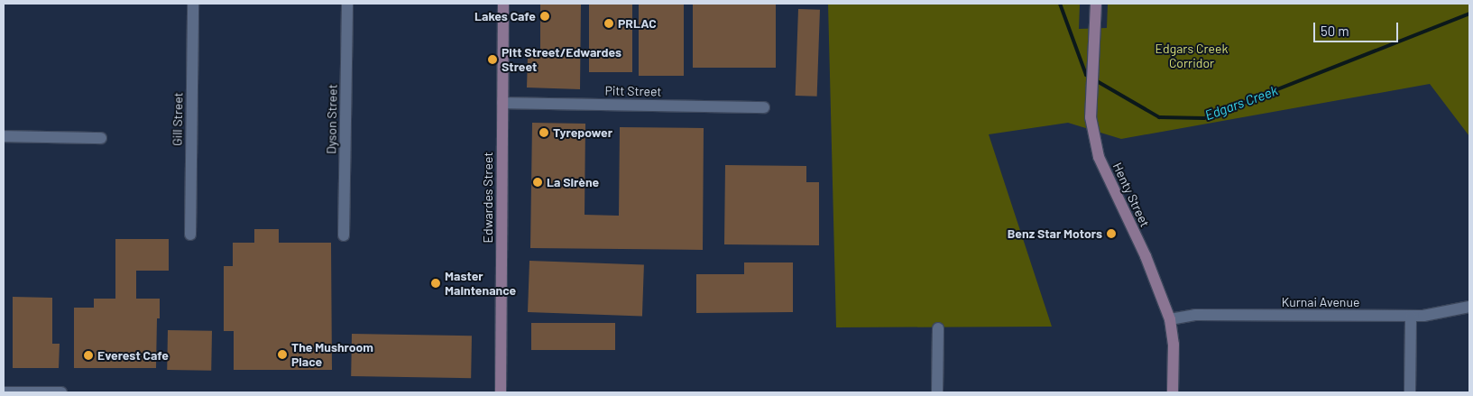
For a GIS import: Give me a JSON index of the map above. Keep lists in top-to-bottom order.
{
  "streets": {
    "street": [
      "Pitt Street",
      "Gill Street",
      "Dyson Street",
      "Henty Street",
      "Edwardes Street",
      "Kurnai Avenue"
    ]
  },
  "crossings": [
    ["Pitt Street", "Edwardes Street"],
    ["Henty Street", "Kurnai Avenue"]
  ],
  "water": ["Edgars Creek"],
  "parks": ["Edgars Creek Corridor"],
  "places": [
    "Lakes Cafe",
    "PRLAC",
    "Pitt Street/Edwardes Street",
    "Tyrepower",
    "La Sirène",
    "Benz Star Motors",
    "Master Maintenance",
    "The Mushroom Place",
    "Everest Cafe"
  ],
  "scale_bar": "50 m"
}
